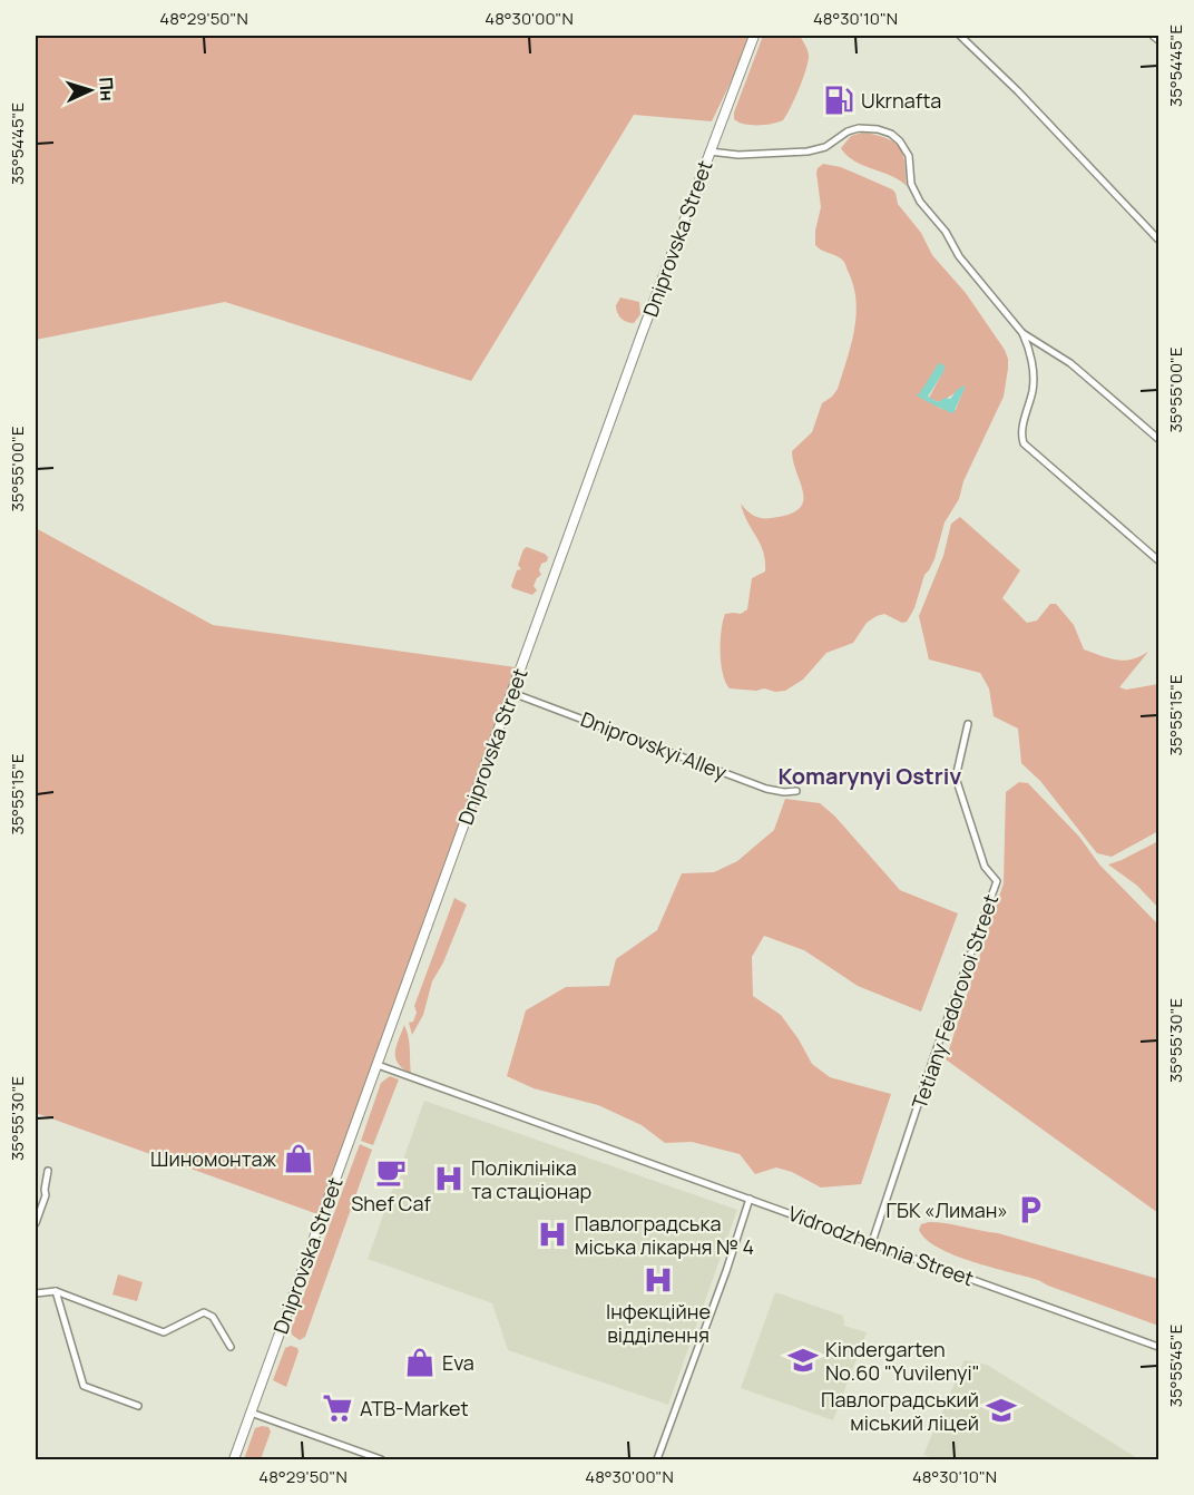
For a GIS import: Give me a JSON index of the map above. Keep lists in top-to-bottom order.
{
  "streets": {
    "highway": ["Dniprovska Street"],
    "street": ["Dniprovskyi Alley", "Tetiany Fedorovoi Street", "Vidrodzhennia Street"]
  },
  "crossings": [
    ["Dniprovska Street", "Dniprovskyi Alley"],
    ["Dniprovska Street", "Vidrodzhennia Street"],
    ["Tetiany Fedorovoi Street", "Vidrodzhennia Street"]
  ],
  "districts": ["Komarynyi Ostriv"],
  "places": {
    "fuel station": ["Ukrnafta"],
    "shop": ["Шиномонтаж", "Eva"],
    "cafe": ["Shef Caf"],
    "hospital": ["Поліклініка та стаціонар", "Павлоградська міська лікарня № 4", "Інфекційне відділення"],
    "parking": ["ГБК «Лиман»"],
    "school or university": ["Kindergarten No.60 \"Yuvilenyi\"", "Павлоградський міський ліцей"],
    "supermarket": ["ATB-Market"]
  },
  "north": "right",
  "coordinates": [
    "48°29'50\"N",
    "48°30'00\"N",
    "48°30'10\"N",
    "35°54'45\"E",
    "35°55'00\"E",
    "35°55'15\"E",
    "35°55'30\"E",
    "35°55'45\"E"
  ]
}
